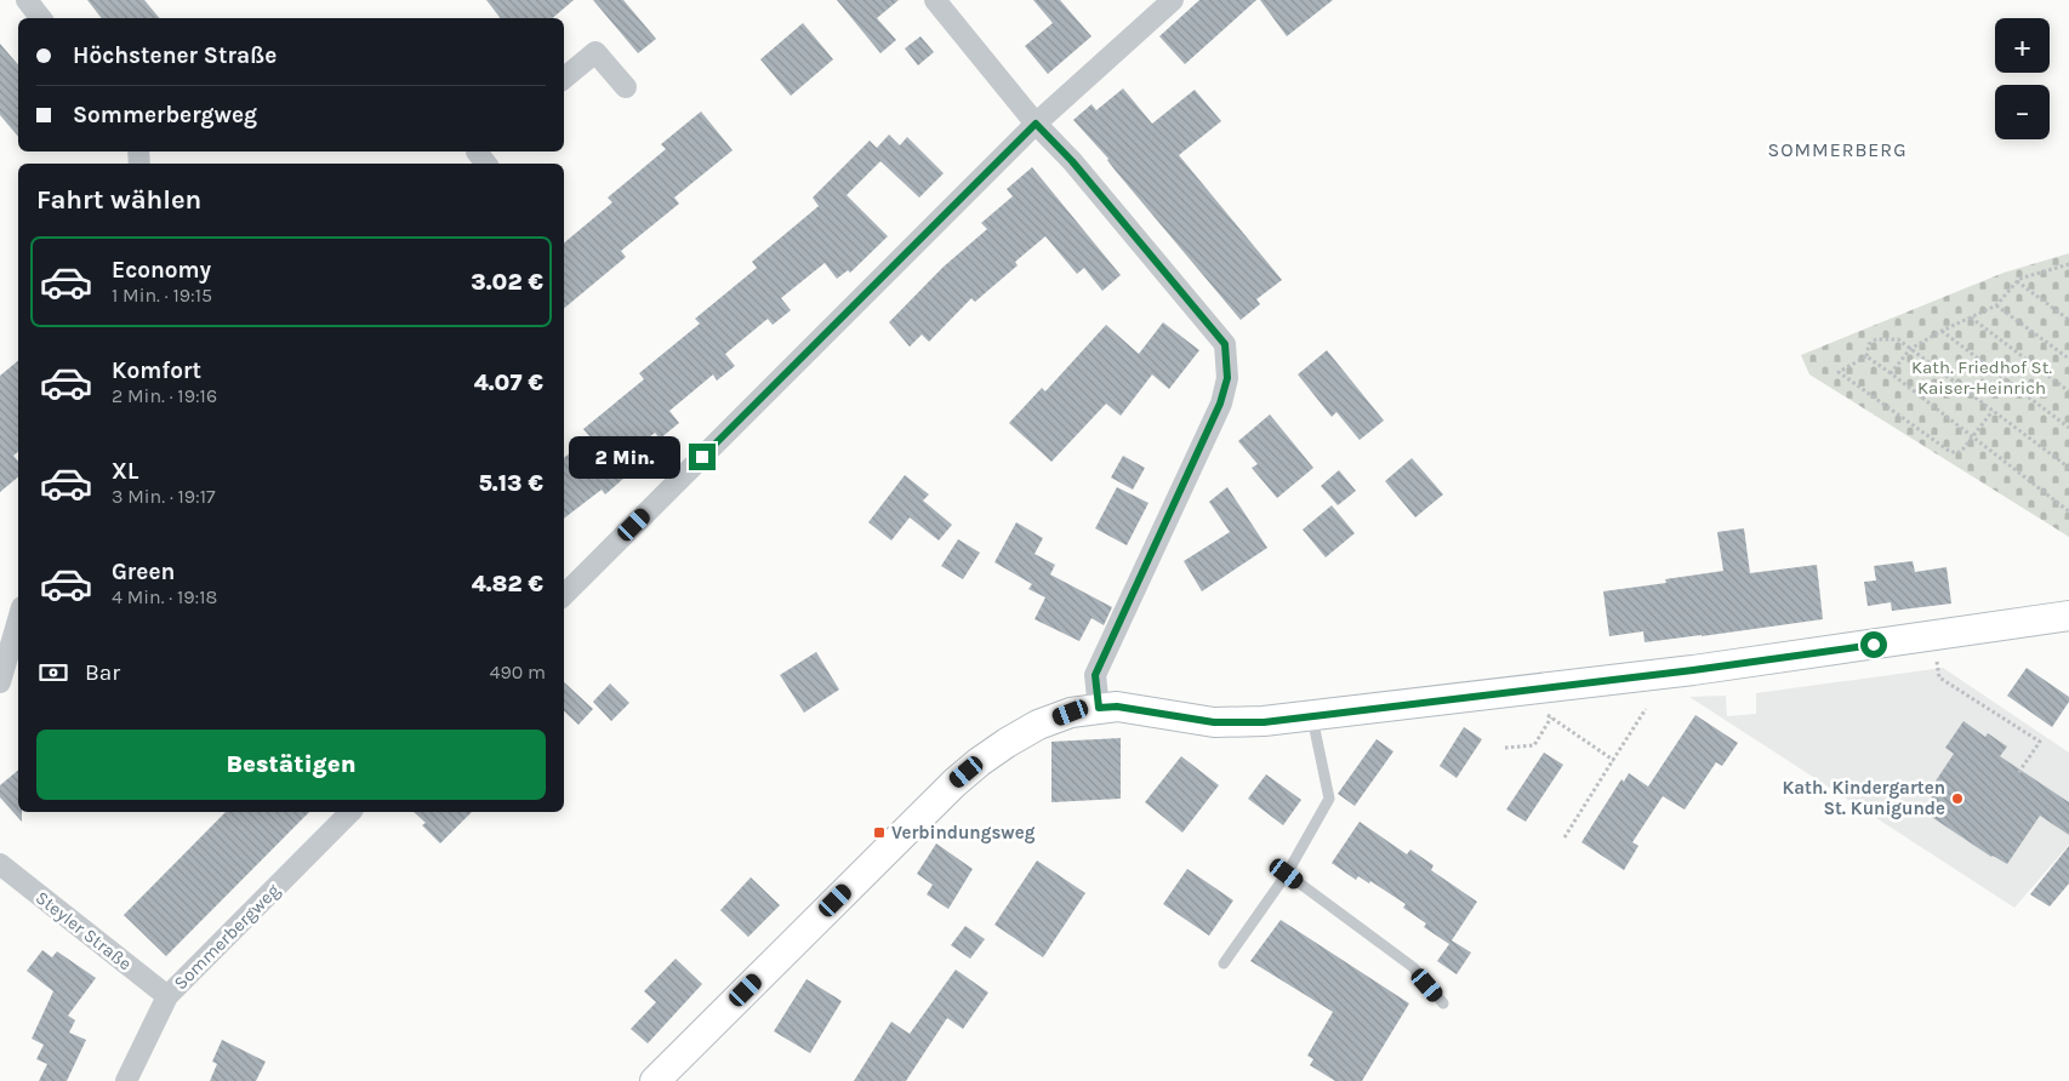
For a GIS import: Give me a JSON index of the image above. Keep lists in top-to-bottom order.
{
  "streets": {
    "street": ["Steyler Straße", "Sommerbergweg"]
  },
  "crossings": [
    ["Steyler Straße", "Sommerbergweg"]
  ],
  "districts": ["SOMMERBERG"],
  "parks": ["Kath. Friedhof St. Kaiser-Heinrich"],
  "places": {
    "other": ["Kath. Kindergarten St. Kunigunde"],
    "transit": ["Verbindungsweg"]
  },
  "page": {
    "map_buttons": ["+", "−"],
    "banner": ["Höchstener Straße", "Sommerbergweg"],
    "heading": "Fahrt wählen",
    "list": [
      {
        "name": "Economy",
        "note": "1 Min. · 19:15",
        "value": "3.02 €"
      },
      {
        "name": "Komfort",
        "note": "2 Min. · 19:16",
        "value": "4.07 €"
      },
      {
        "name": "XL",
        "note": "3 Min. · 19:17",
        "value": "5.13 €"
      },
      {
        "name": "Green",
        "note": "4 Min. · 19:18",
        "value": "4.82 €"
      }
    ],
    "bubble": "2 Min.",
    "pay": ["Bar", "490 m"],
    "buttons": "Bestätigen"
  }
}
